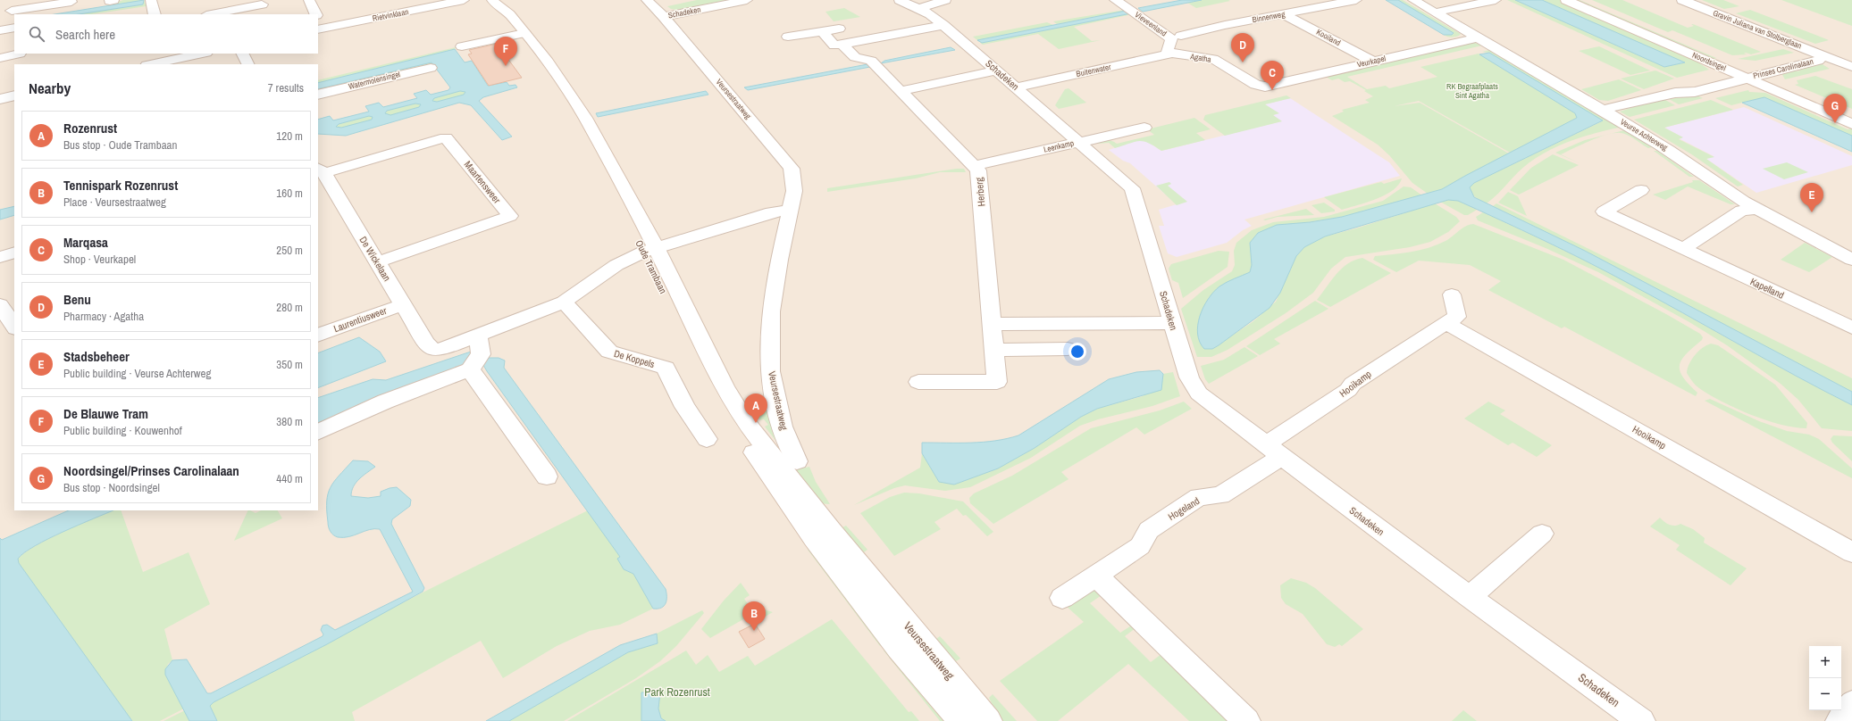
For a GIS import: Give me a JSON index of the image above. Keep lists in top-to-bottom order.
{
  "streets": {
    "street": [
      "Schadeken",
      "Rietvinklaan",
      "Binnenweg",
      "Vieveenland",
      "Gravin Juliana van Stolberglaan",
      "Kooiland",
      "Agatha",
      "Veurkapel",
      "Noordsingel",
      "Prinses Carolinalaan",
      "Buitenwater",
      "Watermolensingel",
      "Veursestraatweg",
      "Veurse Achterweg",
      "Leenkamp",
      "Maartensweer",
      "Herberg",
      "De Wickelaan",
      "Oude Trambaan",
      "Kapelland",
      "Laurentiusweer",
      "De Koppels",
      "Hooikamp",
      "Hogeland"
    ]
  },
  "crossings": [
    ["Schadeken", "Buitenwater"],
    ["Schadeken", "Veursestraatweg"],
    ["Schadeken", "Leenkamp"],
    ["Schadeken", "Hooikamp"],
    ["Schadeken", "Hogeland"],
    ["Binnenweg", "Kooiland"],
    ["Vieveenland", "Agatha"],
    ["Vieveenland", "Buitenwater"],
    ["Gravin Juliana van Stolberglaan", "Prinses Carolinalaan"],
    ["Kooiland", "Veurkapel"],
    ["Agatha", "Veurkapel"],
    ["Agatha", "Buitenwater"],
    ["Veurkapel", "Veurse Achterweg"],
    ["Noordsingel", "Prinses Carolinalaan"],
    ["Prinses Carolinalaan", "Veurse Achterweg"],
    ["Veursestraatweg", "Oude Trambaan"],
    ["Leenkamp", "Herberg"],
    ["Maartensweer", "De Wickelaan"],
    ["De Wickelaan", "Laurentiusweer"],
    ["Hooikamp", "Hogeland"]
  ],
  "parks": ["RK Begraafplaats Sint Agatha", "Park Rozenrust"],
  "page": {
    "search": "Search here",
    "pins": [
      "D",
      "F",
      "C",
      "G",
      "E",
      "A",
      "B"
    ],
    "heading": ["Nearby", "7 results"],
    "list": [
      {
        "mark": "A",
        "name": "Rozenrust",
        "note": "Bus stop · Oude Trambaan",
        "value": "120 m"
      },
      {
        "mark": "B",
        "name": "Tennispark Rozenrust",
        "note": "Place · Veursestraatweg",
        "value": "160 m"
      },
      {
        "mark": "C",
        "name": "Marqasa",
        "note": "Shop · Veurkapel",
        "value": "250 m"
      },
      {
        "mark": "D",
        "name": "Benu",
        "note": "Pharmacy · Agatha",
        "value": "280 m"
      },
      {
        "mark": "E",
        "name": "Stadsbeheer",
        "note": "Public building · Veurse Achterweg",
        "value": "350 m"
      },
      {
        "mark": "F",
        "name": "De Blauwe Tram",
        "note": "Public building · Kouwenhof",
        "value": "380 m"
      },
      {
        "mark": "G",
        "name": "Noordsingel/Prinses Carolinalaan",
        "note": "Bus stop · Noordsingel",
        "value": "440 m"
      }
    ],
    "map_buttons": ["+", "−"]
  }
}
